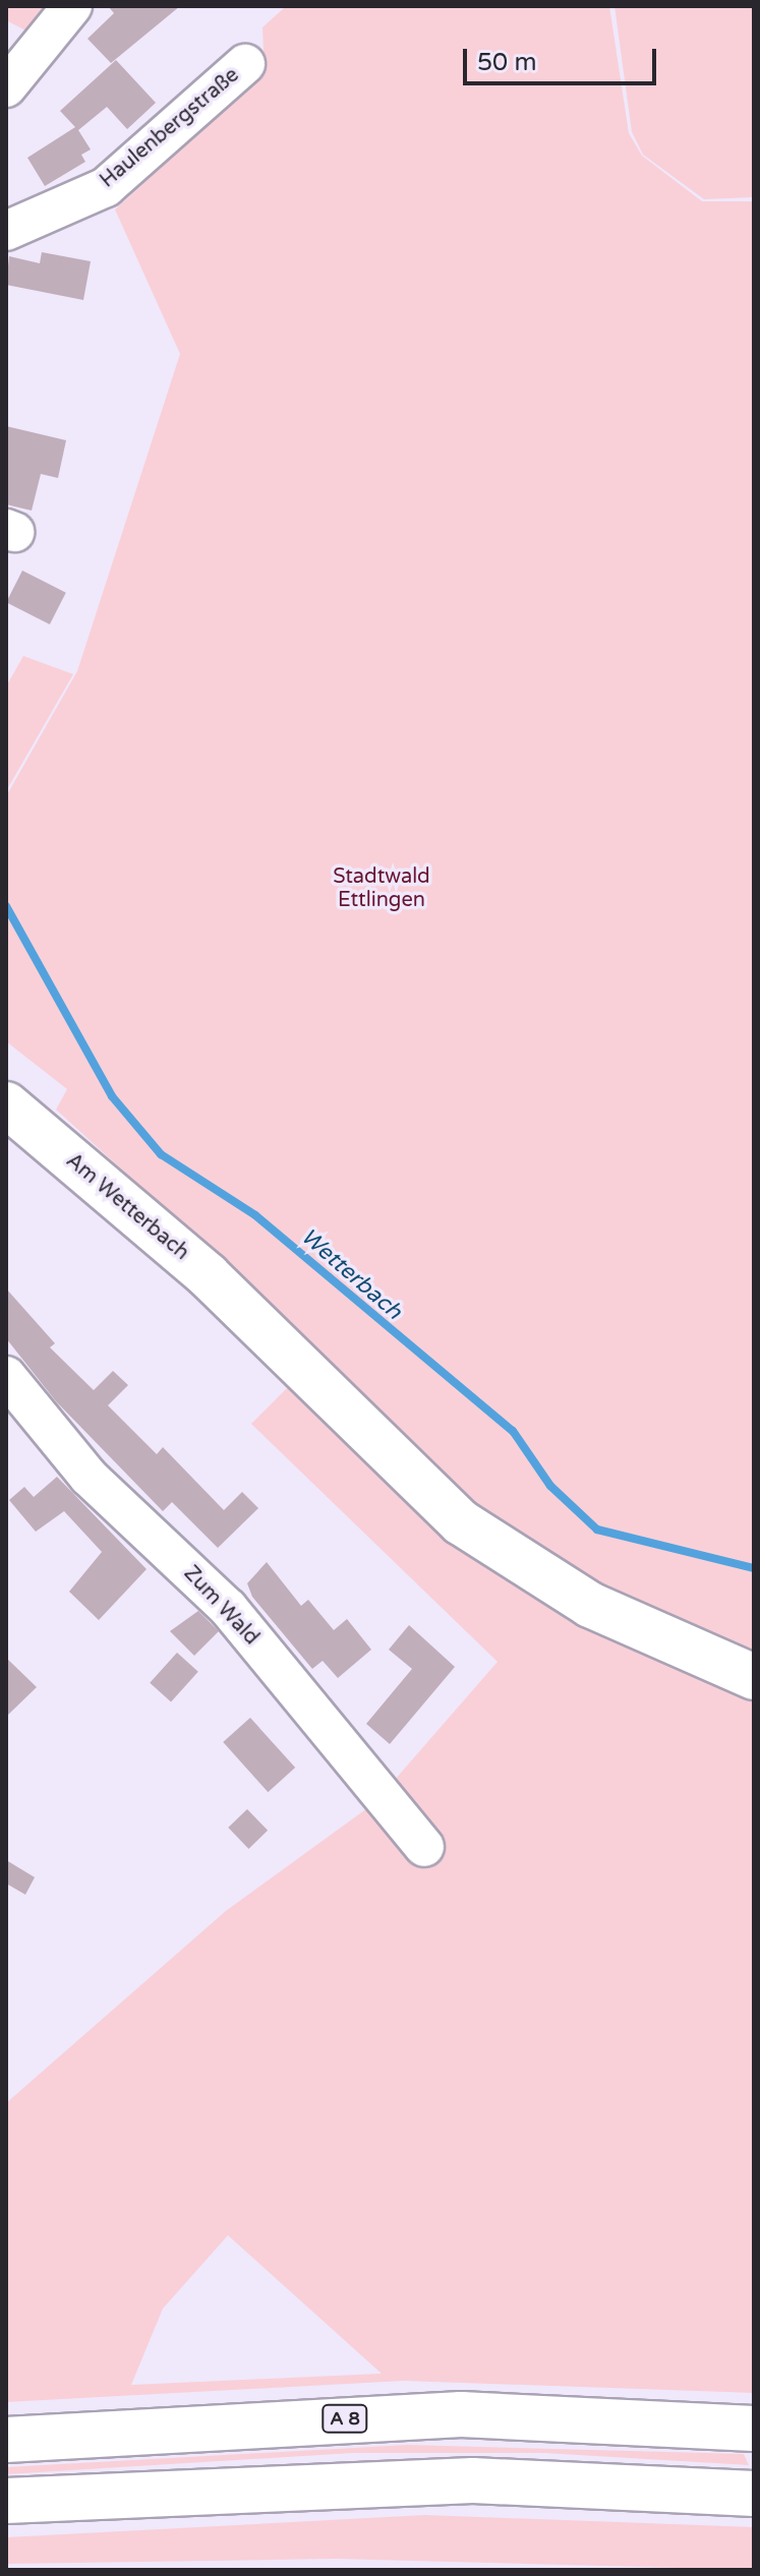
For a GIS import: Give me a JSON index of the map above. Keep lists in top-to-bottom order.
{
  "streets": {
    "main road": ["Am Wetterbach", "A 8"],
    "street": ["Haulenbergstraße", "Zum Wald"]
  },
  "water": ["Wetterbach"],
  "parks": ["Stadtwald Ettlingen"],
  "scale_bar": "50 m"
}
